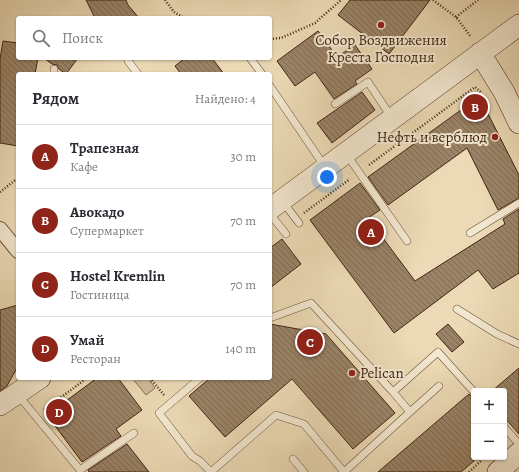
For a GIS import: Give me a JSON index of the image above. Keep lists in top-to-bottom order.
{
  "places": ["Собор Воздвижения Креста Господня", "Нефть и верблюд", "Pelican"],
  "page": {
    "search": "Поиск",
    "heading": ["Рядом", "Найдено: 4"],
    "pins": [
      "B",
      "A",
      "C",
      "D"
    ],
    "list": [
      {
        "mark": "A",
        "name": "Трапезная",
        "note": "Кафе",
        "value": "30 m"
      },
      {
        "mark": "B",
        "name": "Авокадо",
        "note": "Супермаркет",
        "value": "70 m"
      },
      {
        "mark": "C",
        "name": "Hostel Kremlin",
        "note": "Гостиница",
        "value": "70 m"
      },
      {
        "mark": "D",
        "name": "Умай",
        "note": "Ресторан",
        "value": "140 m"
      }
    ],
    "map_buttons": ["+", "−"]
  }
}
